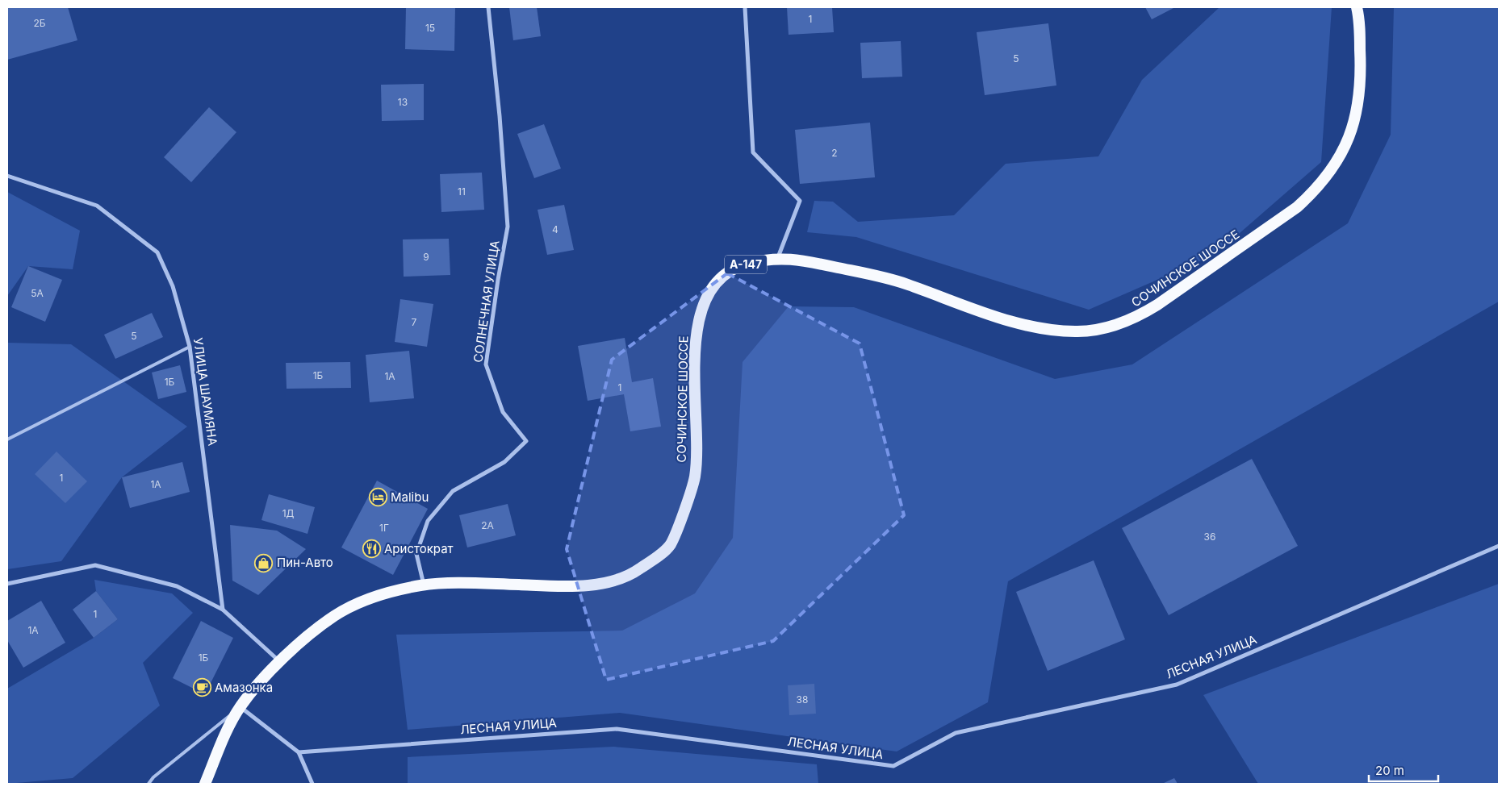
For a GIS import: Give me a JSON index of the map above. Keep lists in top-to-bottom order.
{
  "streets": {
    "highway": ["А-147", "СОЧИНСКОЕ ШОССЕ"],
    "street": ["СОЛНЕЧНАЯ УЛИЦА", "УЛИЦА ШАУМЯНА", "ЛЕСНАЯ УЛИЦА"]
  },
  "crossings": [
    ["СОЧИНСКОЕ ШОССЕ", "СОЛНЕЧНАЯ УЛИЦА"]
  ],
  "places": {
    "hotel": ["Malibu"],
    "restaurant": ["Аристократ"],
    "shop": ["Пин-Авто"],
    "cafe": ["Амазонка"]
  },
  "house_numbers": [
    "1",
    "2Б",
    "15",
    "5",
    "13",
    "2",
    "11",
    "4",
    "9",
    "5А",
    "7",
    "5",
    "1Б",
    "1А",
    "1Б",
    "1",
    "1",
    "1А",
    "1Д",
    "2А",
    "1Г",
    "36",
    "1",
    "1А",
    "1Б",
    "38"
  ],
  "scale_bar": "20 m"
}
